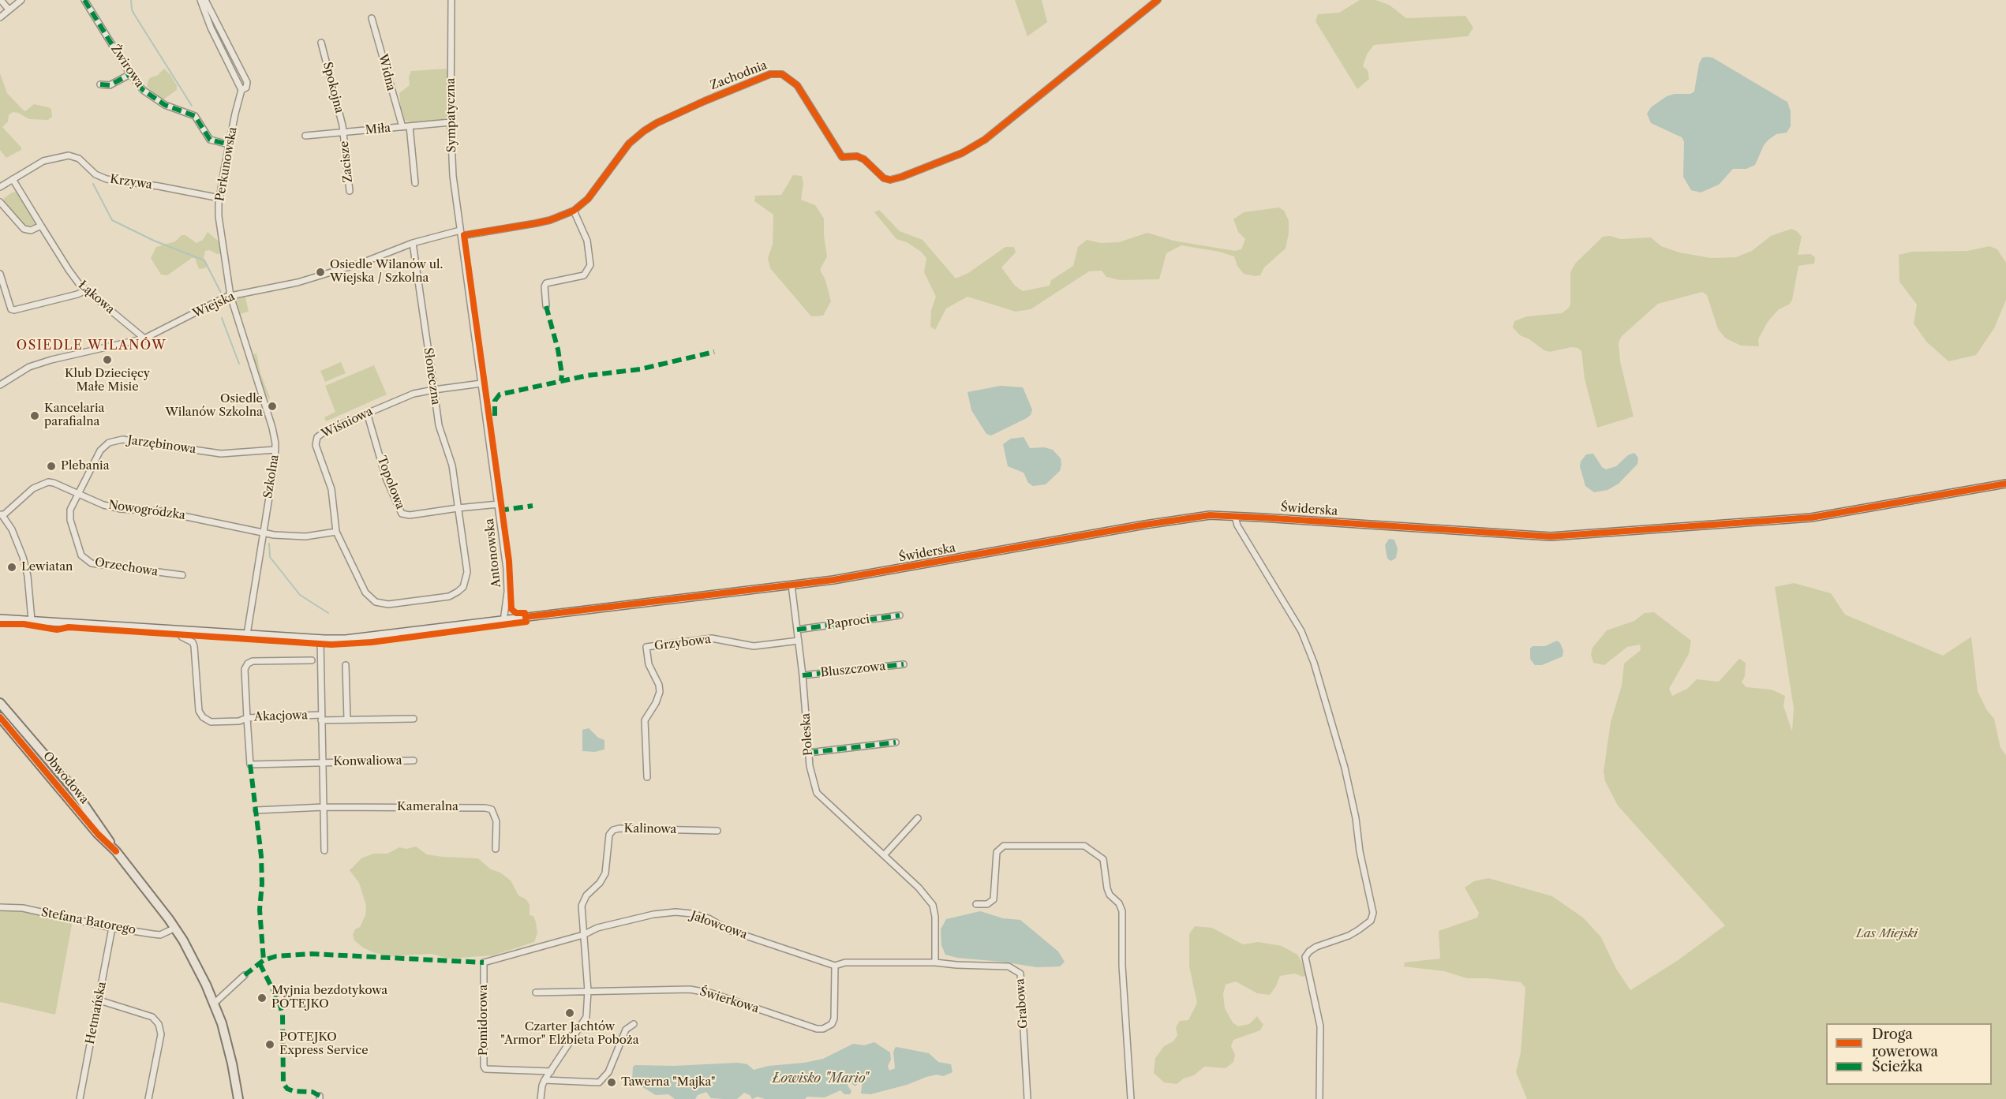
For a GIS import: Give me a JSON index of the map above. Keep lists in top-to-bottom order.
{
  "streets": {
    "main road": ["Obwodowa"],
    "street": [
      "Żwirowa",
      "Widna",
      "Zachodnia",
      "Spokojna",
      "Sympatyczna",
      "Miła",
      "Zacisze",
      "Perkunowska",
      "Krzywa",
      "Łąkowa",
      "Wiejska",
      "Słoneczna",
      "Wiśniowa",
      "Jarzębinowa",
      "Szkolna",
      "Topolowa",
      "Świderska",
      "Nowogródzka",
      "Antonowska",
      "Orzechowa",
      "Paproci",
      "Grzybowa",
      "Bluszczowa",
      "Akacjowa",
      "Poleska",
      "Konwaliowa",
      "Kameralna",
      "Kalinowa",
      "Stefana Batorego",
      "Jałowcowa",
      "Świerkowa",
      "Grabowa",
      "Hetmańska",
      "Pomidorowa"
    ]
  },
  "crossings": [
    ["Żwirowa", "Perkunowska"],
    ["Widna", "Miła"],
    ["Zachodnia", "Sympatyczna"],
    ["Zachodnia", "Wiejska"],
    ["Zachodnia", "Antonowska"],
    ["Spokojna", "Miła"],
    ["Spokojna", "Zacisze"],
    ["Sympatyczna", "Miła"],
    ["Sympatyczna", "Wiejska"],
    ["Sympatyczna", "Antonowska"],
    ["Miła", "Zacisze"],
    ["Perkunowska", "Krzywa"],
    ["Perkunowska", "Wiejska"],
    ["Perkunowska", "Szkolna"],
    ["Krzywa", "Łąkowa"],
    ["Łąkowa", "Wiejska"],
    ["Wiejska", "Słoneczna"],
    ["Wiejska", "Szkolna"],
    ["Wiejska", "Antonowska"],
    ["Słoneczna", "Wiśniowa"],
    ["Słoneczna", "Topolowa"],
    ["Wiśniowa", "Topolowa"],
    ["Wiśniowa", "Nowogródzka"],
    ["Wiśniowa", "Antonowska"],
    ["Jarzębinowa", "Szkolna"],
    ["Jarzębinowa", "Nowogródzka"],
    ["Jarzębinowa", "Orzechowa"],
    ["Szkolna", "Świderska"],
    ["Szkolna", "Nowogródzka"],
    ["Topolowa", "Antonowska"],
    ["Świderska", "Antonowska"],
    ["Świderska", "Akacjowa"],
    ["Świderska", "Poleska"],
    ["Nowogródzka", "Orzechowa"],
    ["Paproci", "Poleska"],
    ["Grzybowa", "Poleska"],
    ["Bluszczowa", "Poleska"],
    ["Akacjowa", "Konwaliowa"],
    ["Akacjowa", "Kameralna"],
    ["Poleska", "Jałowcowa"],
    ["Obwodowa", "Stefana Batorego"],
    ["Kalinowa", "Jałowcowa"],
    ["Stefana Batorego", "Hetmańska"],
    ["Jałowcowa", "Świerkowa"],
    ["Jałowcowa", "Grabowa"],
    ["Jałowcowa", "Pomidorowa"]
  ],
  "districts": ["OSIEDLE WILANÓW"],
  "water": ["Łowisko \"Mario\""],
  "parks": ["Las Miejski"],
  "places": [
    "Osiedle Wilanów ul. Wiejska / Szkolna",
    "Klub Dziecięcy Małe Misie",
    "Osiedle Wilanów Szkolna",
    "Kancelaria parafialna",
    "Plebania",
    "Lewiatan",
    "Myjnia bezdotykowa POTEJKO",
    "Czarter Jachtów \"Armor\" Elżbieta Poboża",
    "POTEJKO Express Service",
    "Tawerna \"Majka\""
  ],
  "legend": ["Droga rowerowa", "Ścieżka"]
}
